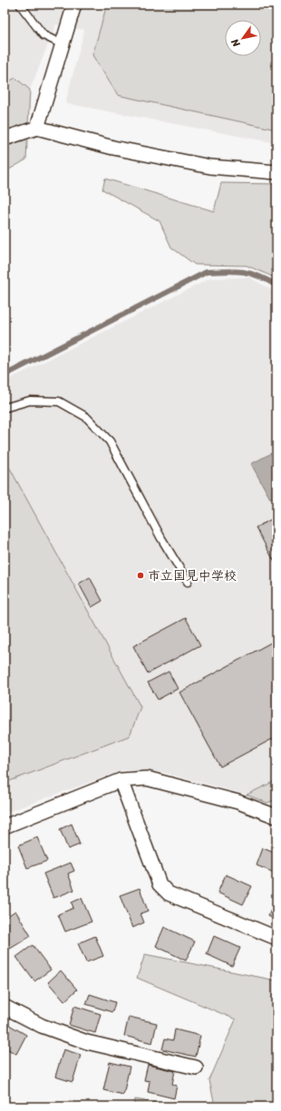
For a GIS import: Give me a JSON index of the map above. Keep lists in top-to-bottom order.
{
  "places": ["市立国見中学校"],
  "north": "bottom left"
}
